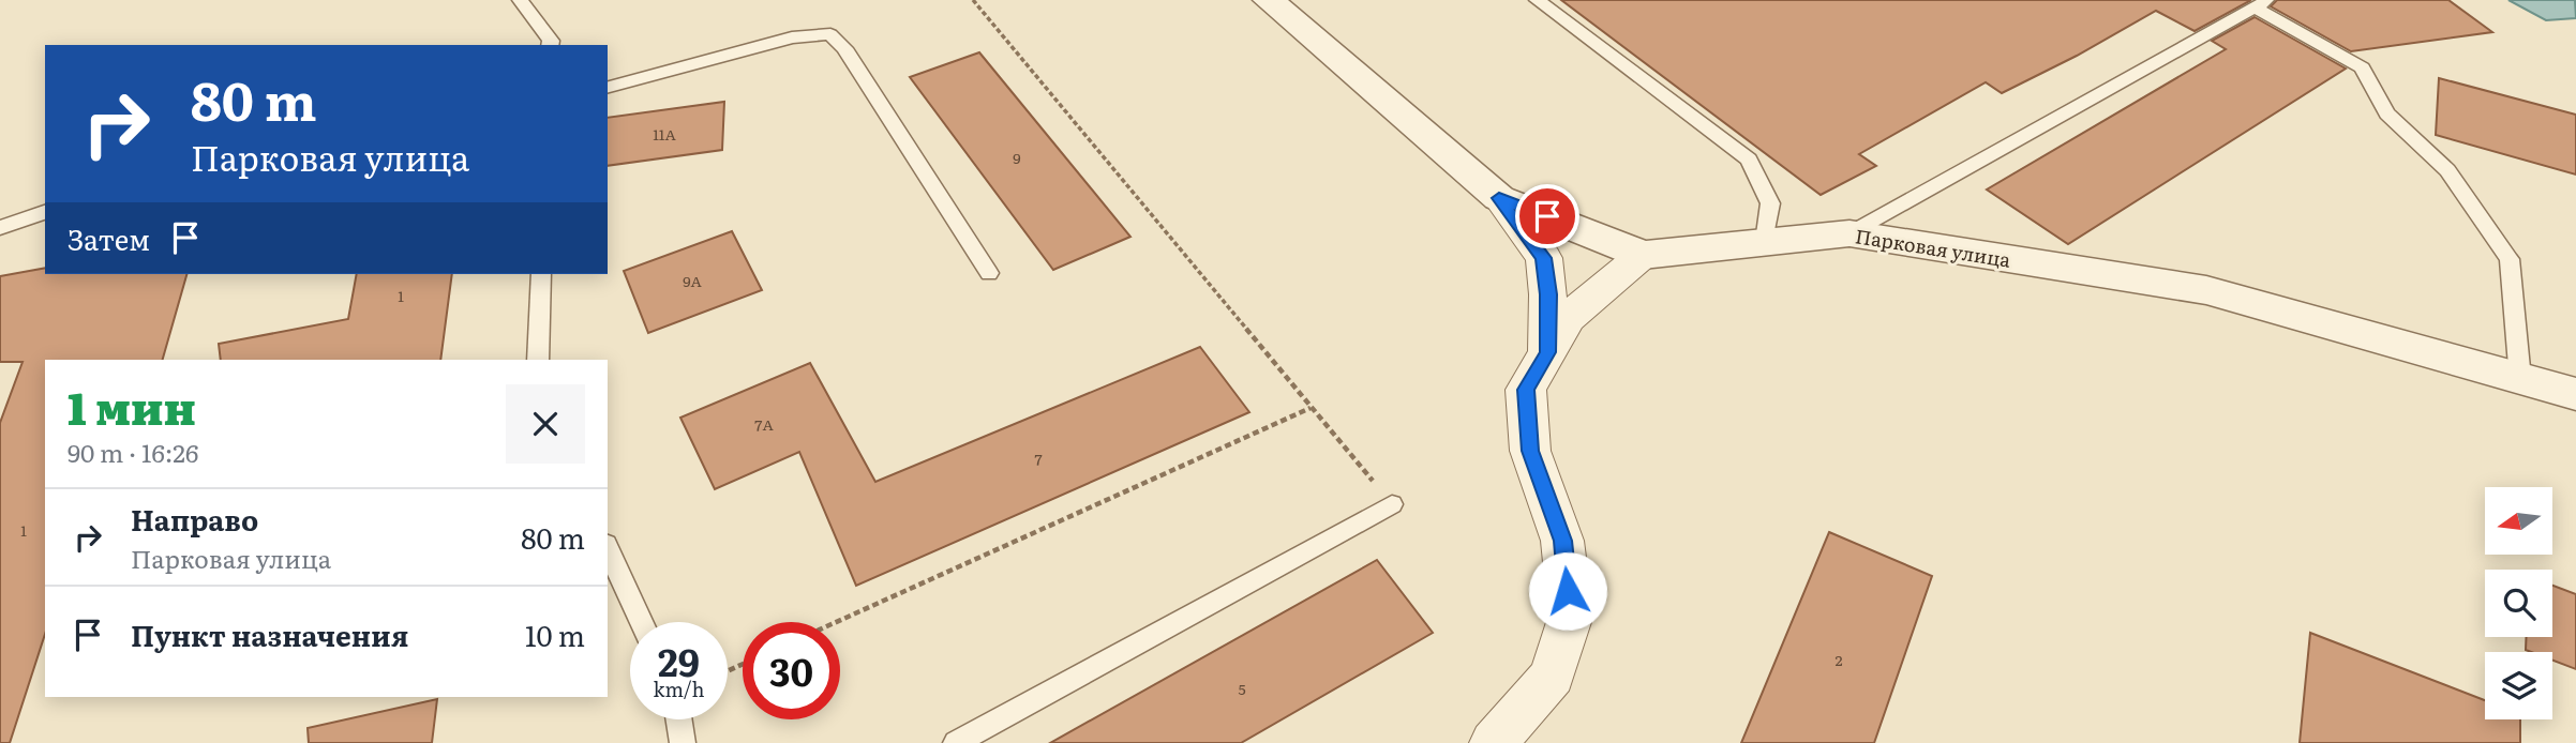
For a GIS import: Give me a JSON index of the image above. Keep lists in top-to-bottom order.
{
  "streets": {
    "street": ["Парковая улица"]
  },
  "house_numbers": [
    "11А",
    "9",
    "9А",
    "1",
    "7А",
    "7",
    "1",
    "2",
    "5"
  ],
  "north": "left",
  "page": {
    "turn": ["80 m", "Парковая улица"],
    "then": "Затем",
    "heading": ["1 мин", "90 m · 16:26"],
    "list": [
      {
        "name": "Направо",
        "note": "Парковая улица",
        "value": "80 m"
      },
      {
        "name": "Пункт назначения",
        "value": "10 m"
      }
    ],
    "speed": "29 km/h",
    "limit": "30"
  }
}
